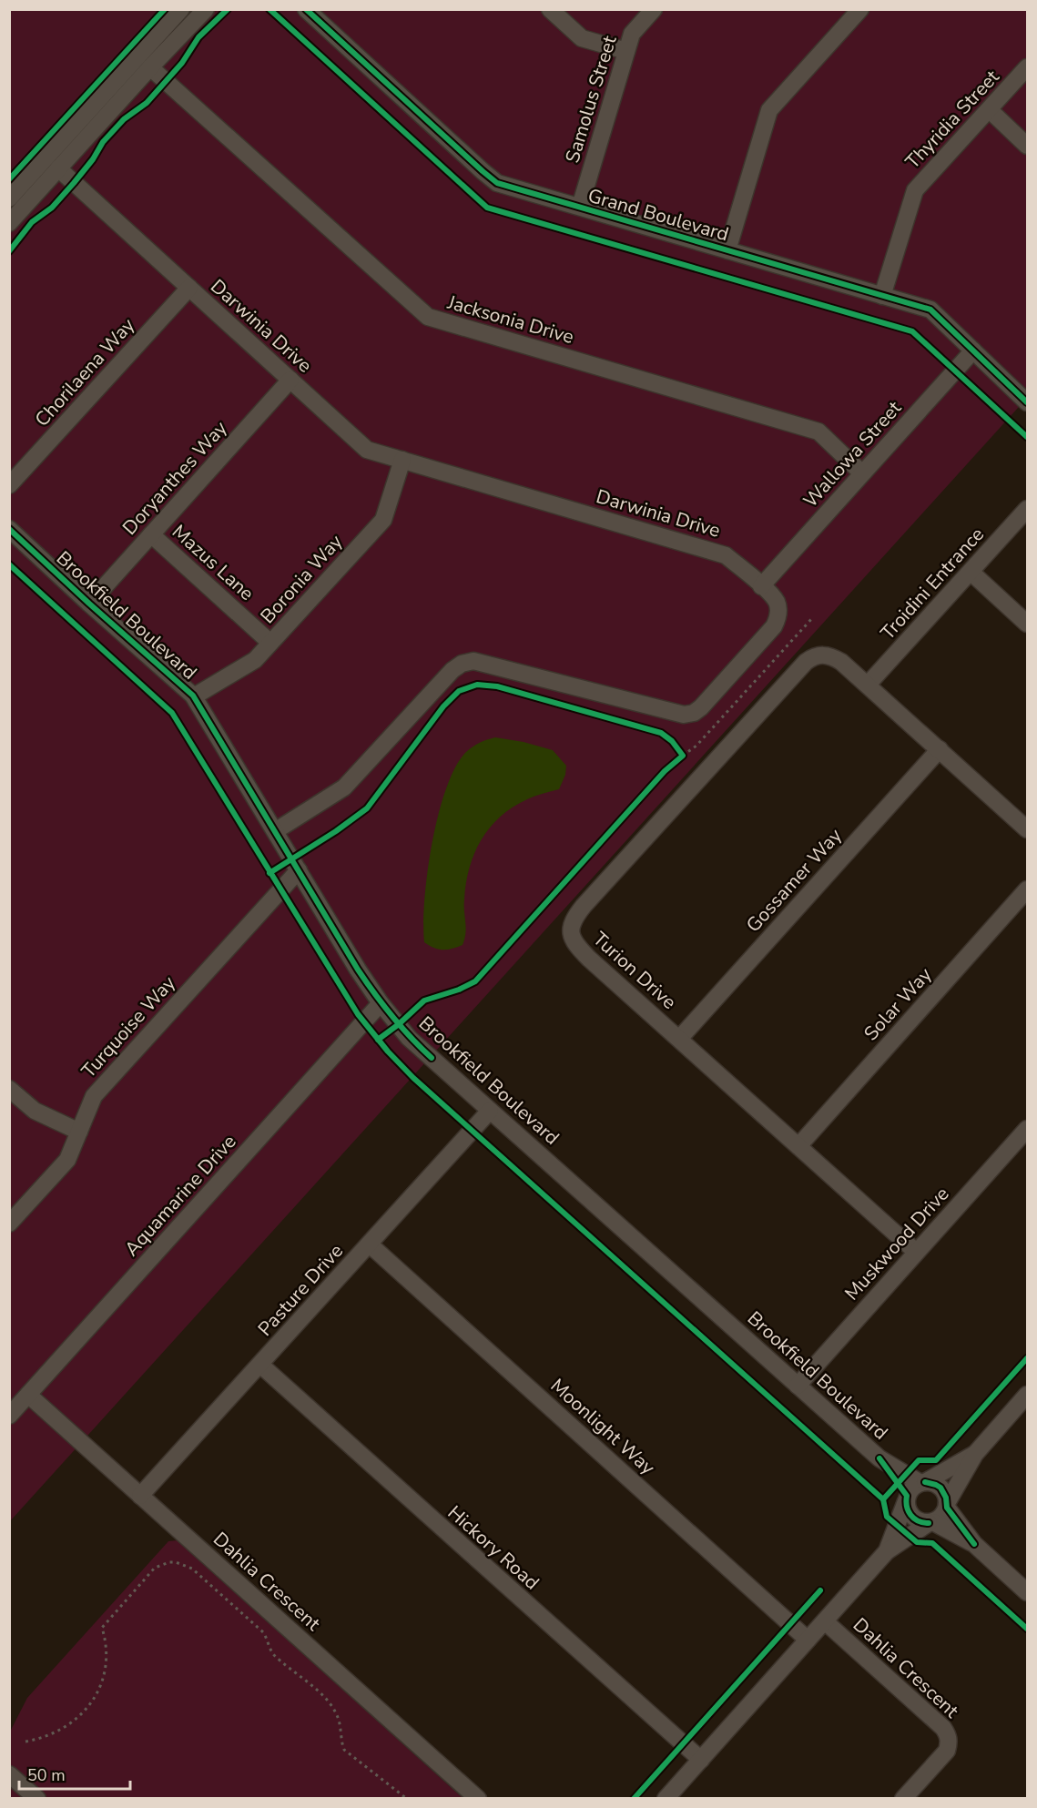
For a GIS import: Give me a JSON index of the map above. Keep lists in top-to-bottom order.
{
  "streets": {
    "street": [
      "Samolus Street",
      "Thyridia Street",
      "Grand Boulevard",
      "Jacksonia Drive",
      "Darwinia Drive",
      "Chorilaena Way",
      "Wallowa Street",
      "Doryanthes Way",
      "Mazus Lane",
      "Boronia Way",
      "Troidini Entrance",
      "Brookfield Boulevard",
      "Gossamer Way",
      "Turion Drive",
      "Solar Way",
      "Turquoise Way",
      "Aquamarine Drive",
      "Muskwood Drive",
      "Pasture Drive",
      "Moonlight Way",
      "Hickory Road",
      "Dahlia Crescent"
    ]
  },
  "crossings": [
    ["Samolus Street", "Grand Boulevard"],
    ["Thyridia Street", "Grand Boulevard"],
    ["Grand Boulevard", "Wallowa Street"],
    ["Jacksonia Drive", "Wallowa Street"],
    ["Darwinia Drive", "Chorilaena Way"],
    ["Darwinia Drive", "Wallowa Street"],
    ["Darwinia Drive", "Doryanthes Way"],
    ["Darwinia Drive", "Boronia Way"],
    ["Darwinia Drive", "Brookfield Boulevard"],
    ["Doryanthes Way", "Mazus Lane"],
    ["Doryanthes Way", "Brookfield Boulevard"],
    ["Mazus Lane", "Boronia Way"],
    ["Boronia Way", "Brookfield Boulevard"],
    ["Troidini Entrance", "Turion Drive"],
    ["Brookfield Boulevard", "Turquoise Way"],
    ["Brookfield Boulevard", "Aquamarine Drive"],
    ["Brookfield Boulevard", "Muskwood Drive"],
    ["Brookfield Boulevard", "Pasture Drive"],
    ["Gossamer Way", "Turion Drive"],
    ["Turion Drive", "Solar Way"],
    ["Turion Drive", "Muskwood Drive"],
    ["Aquamarine Drive", "Dahlia Crescent"],
    ["Pasture Drive", "Moonlight Way"],
    ["Pasture Drive", "Hickory Road"],
    ["Pasture Drive", "Dahlia Crescent"]
  ],
  "scale_bar": "50 m"
}
